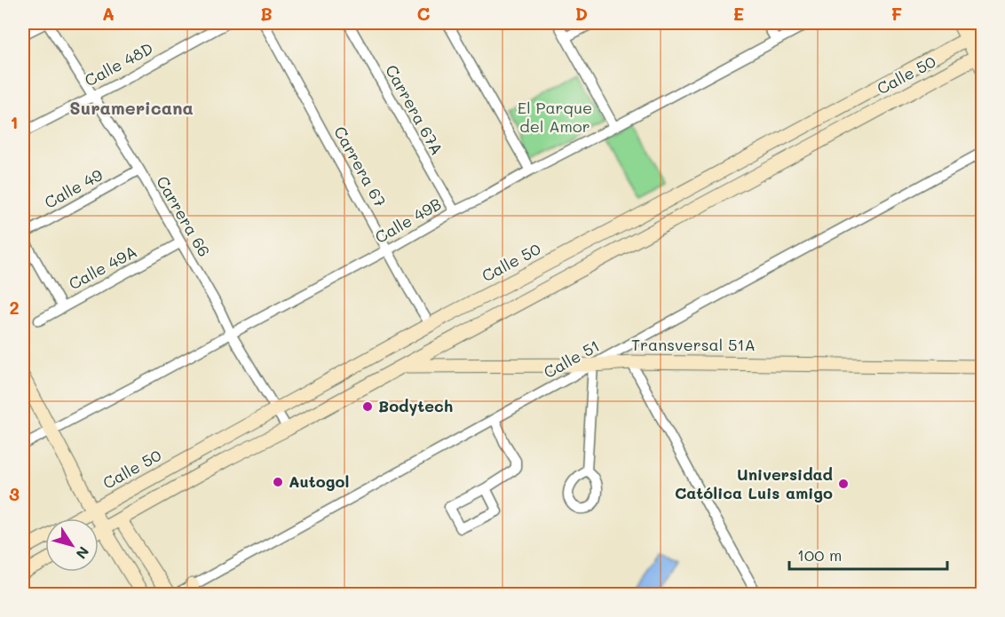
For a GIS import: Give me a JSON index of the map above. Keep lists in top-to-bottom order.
{
  "streets": {
    "main road": ["Calle 50", "Transversal 51A"],
    "street": [
      "Calle 48D",
      "Carrera 67A",
      "Carrera 67",
      "Calle 49",
      "Carrera 66",
      "Calle 49B",
      "Calle 49A",
      "Calle 51"
    ]
  },
  "crossings": [
    ["Calle 48D", "Carrera 66"],
    ["Calle 50", "Carrera 67"],
    ["Calle 50", "Carrera 66"],
    ["Calle 50", "Transversal 51A"],
    ["Carrera 67A", "Calle 49B"],
    ["Carrera 67", "Calle 49B"],
    ["Calle 49", "Carrera 66"],
    ["Carrera 66", "Calle 49B"],
    ["Carrera 66", "Calle 49A"],
    ["Transversal 51A", "Calle 51"]
  ],
  "districts": ["Suramericana"],
  "parks": ["El Parque del Amor"],
  "places": ["Bodytech", "Autogol", "Universidad Católica Luis amigo"],
  "scale_bar": "100 m",
  "north": "bottom right",
  "grid": {
    "columns": [
      "A",
      "B",
      "C",
      "D",
      "E",
      "F"
    ],
    "rows": ["1", "2", "3"]
  }
}
